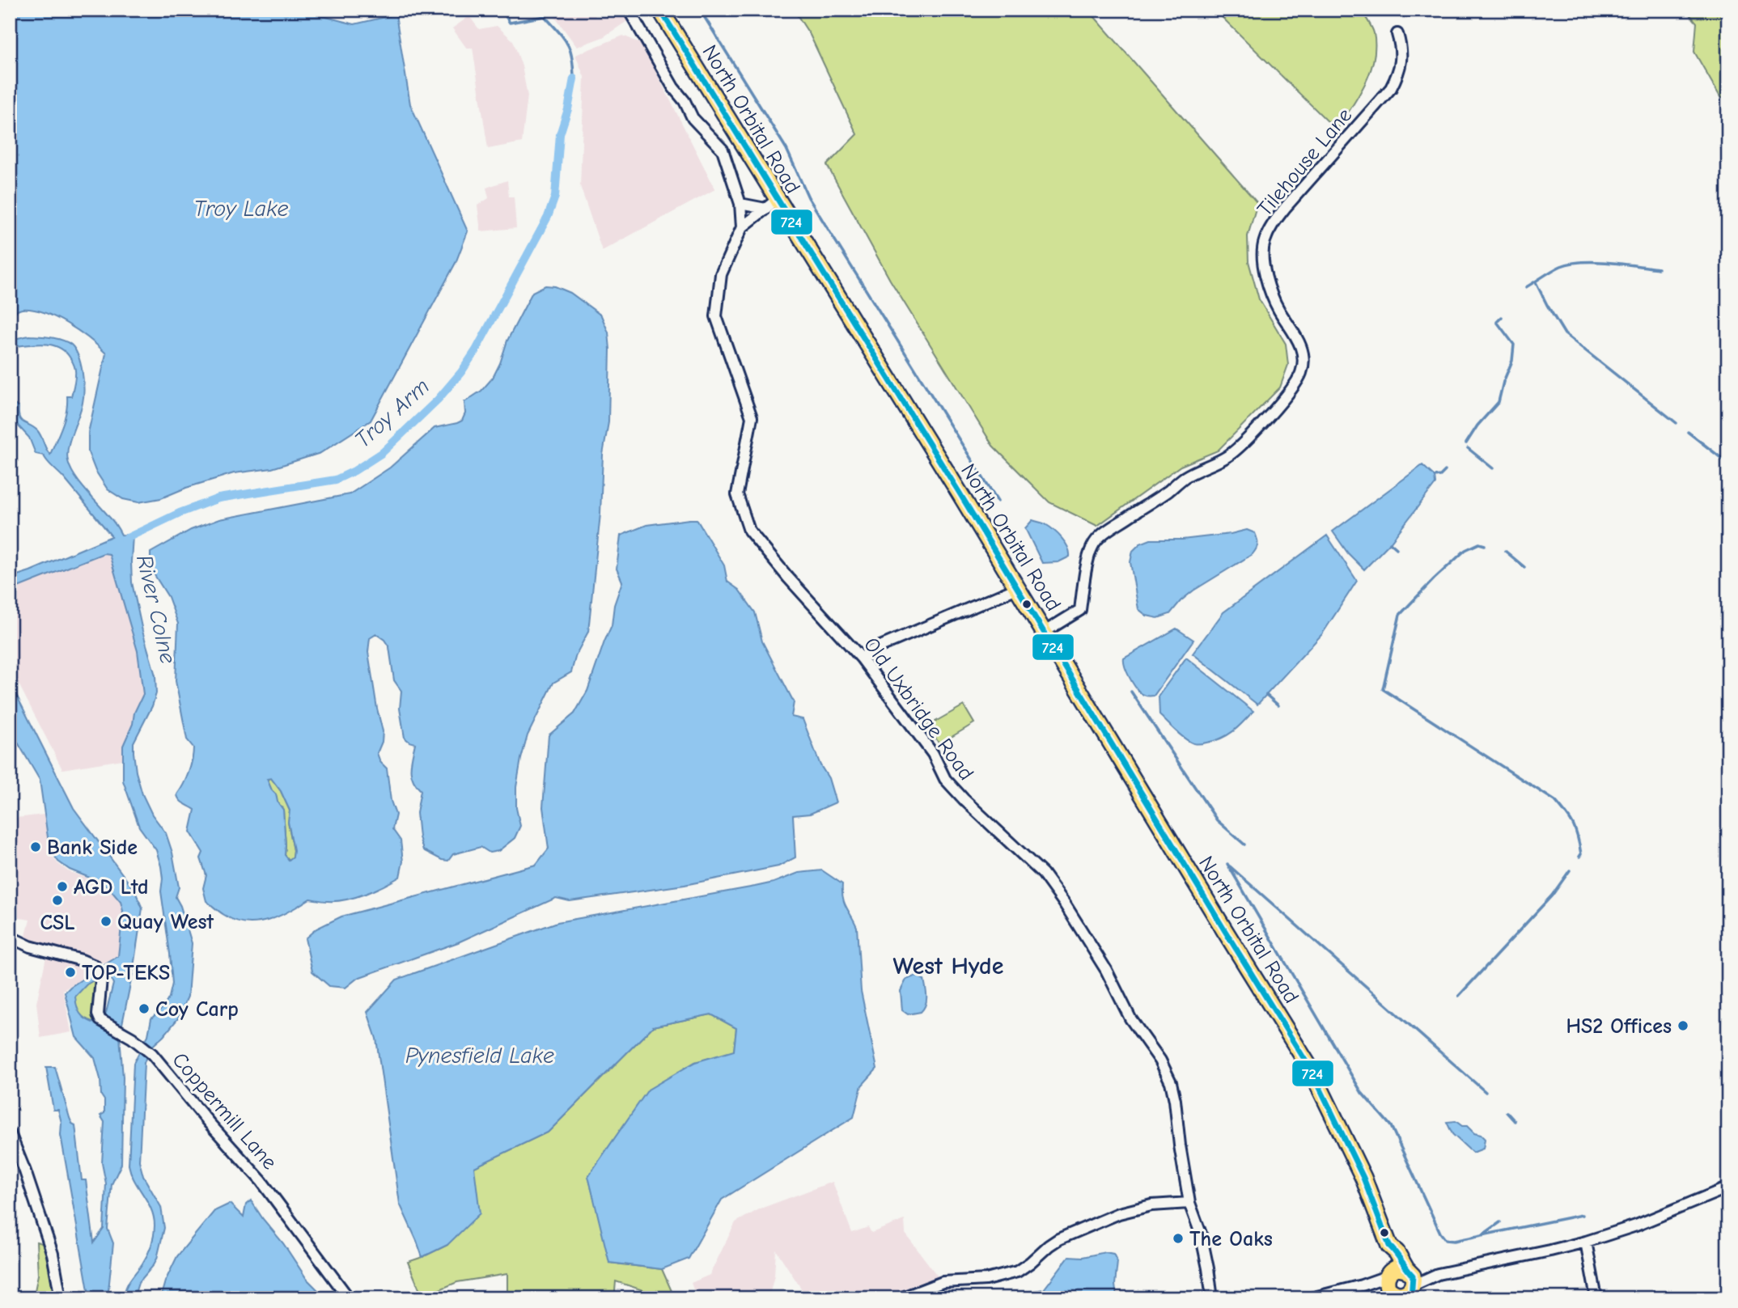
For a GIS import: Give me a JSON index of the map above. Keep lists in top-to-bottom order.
{
  "streets": {
    "main road": ["North Orbital Road"],
    "street": ["Tilehouse Lane", "Old Uxbridge Road", "Coppermill Lane"]
  },
  "crossings": [
    ["North Orbital Road", "Tilehouse Lane"],
    ["North Orbital Road", "Old Uxbridge Road"]
  ],
  "districts": ["West Hyde"],
  "water": [
    "Troy Lake",
    "Troy Arm",
    "River Colne",
    "Pynesfield Lake"
  ],
  "places": [
    "Bank Side",
    "AGD Ltd",
    "CSL",
    "Quay West",
    "TOP-TEKS",
    "Coy Carp",
    "HS2 Offices",
    "The Oaks"
  ],
  "lines": ["transit line 724"]
}
